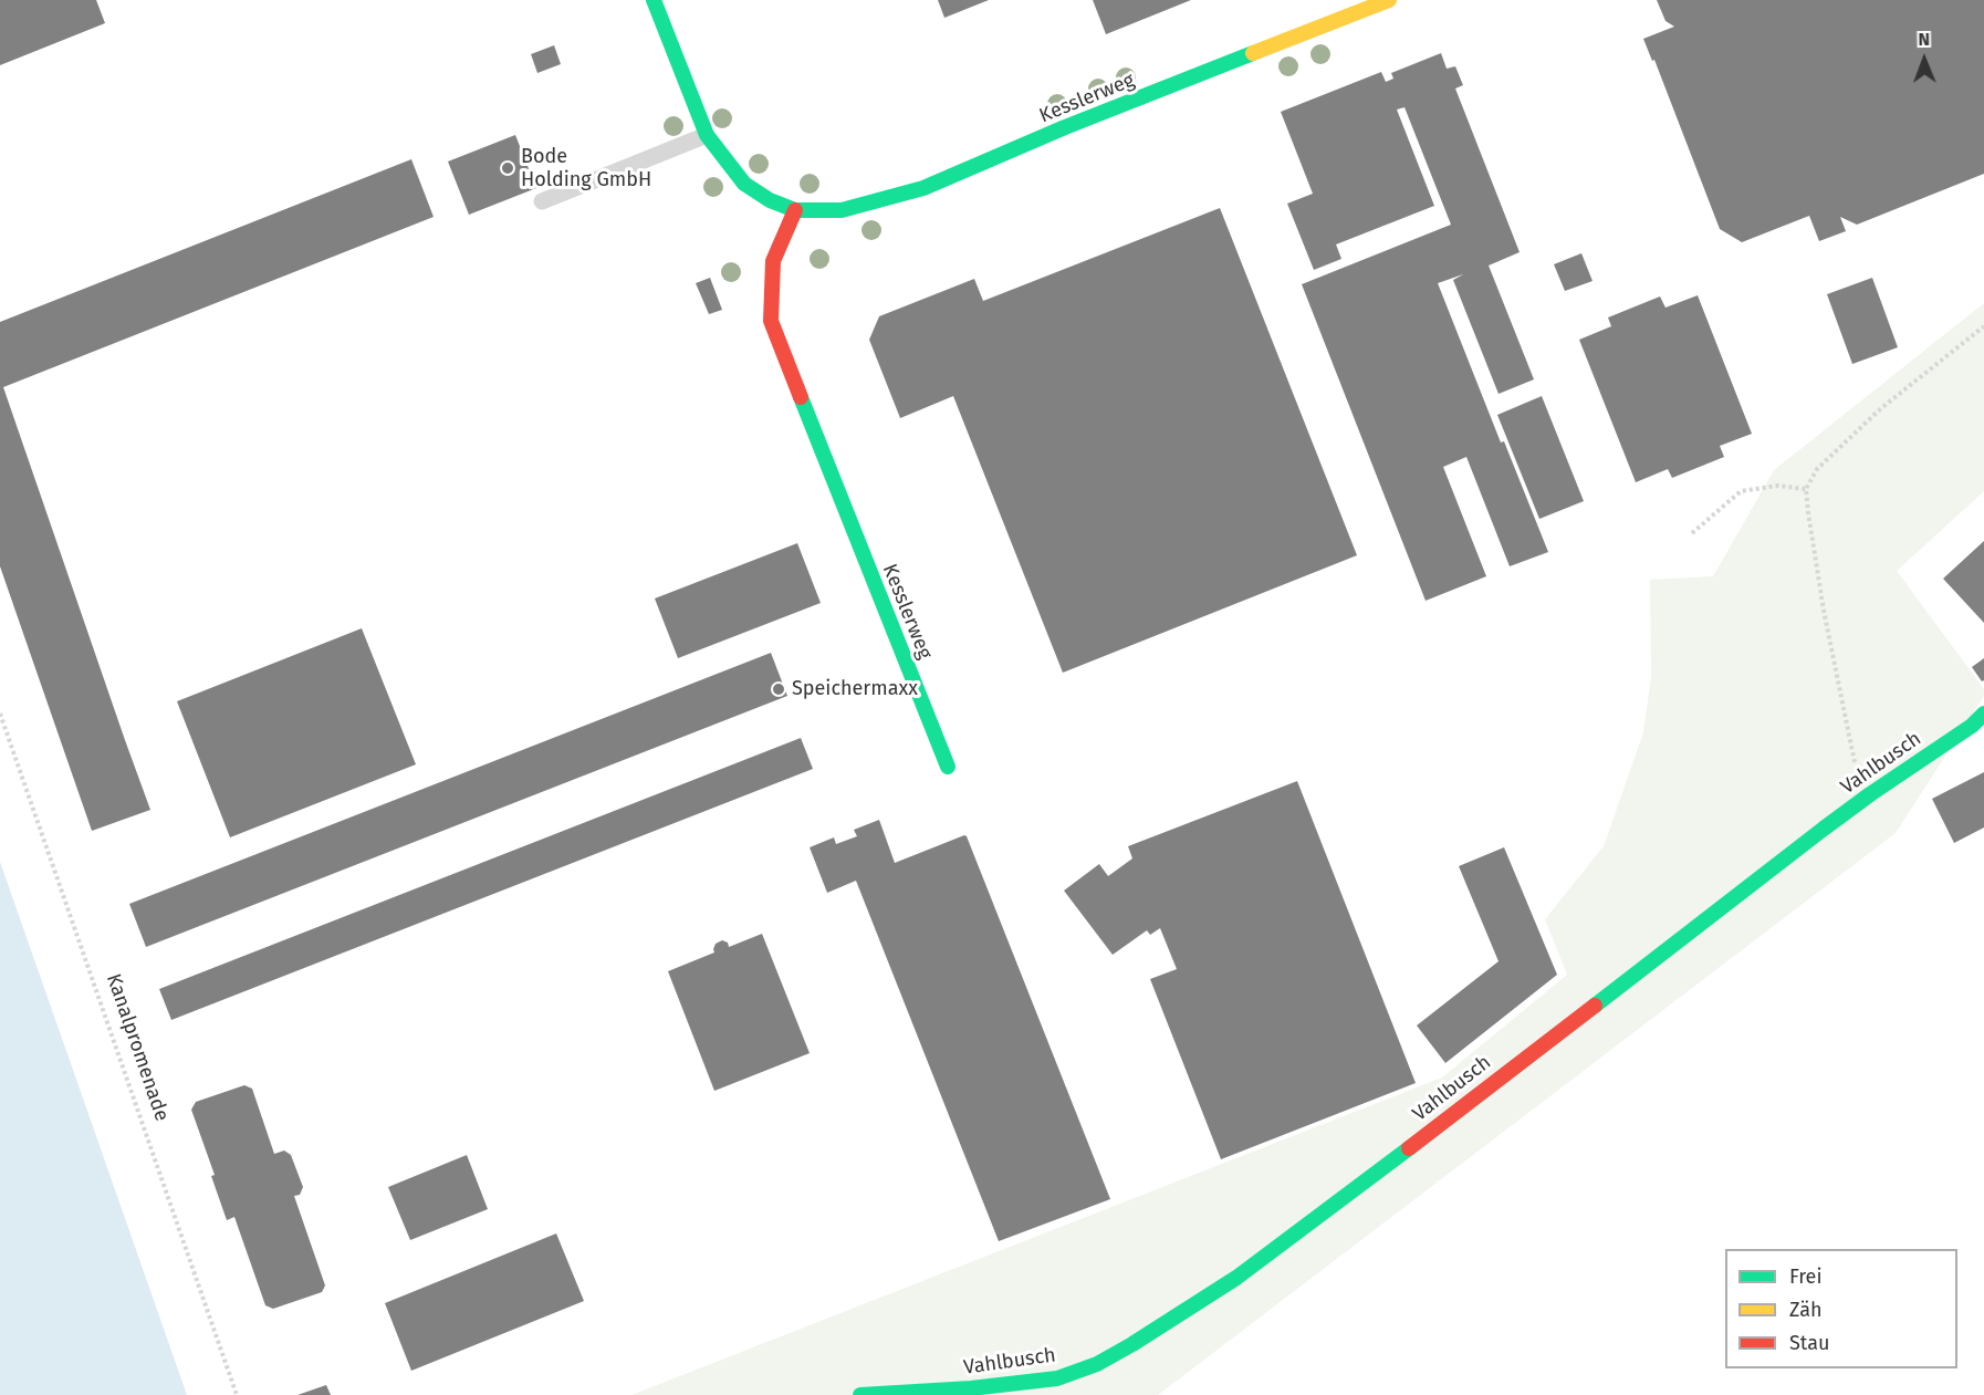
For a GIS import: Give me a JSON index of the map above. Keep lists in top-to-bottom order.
{
  "streets": {
    "street": ["Kesslerweg", "Vahlbusch"],
    "path": ["Kanalpromenade"]
  },
  "places": ["Bode Holding GmbH", "Speichermaxx"],
  "legend": ["Frei", "Zäh", "Stau"],
  "north": "top"
}
